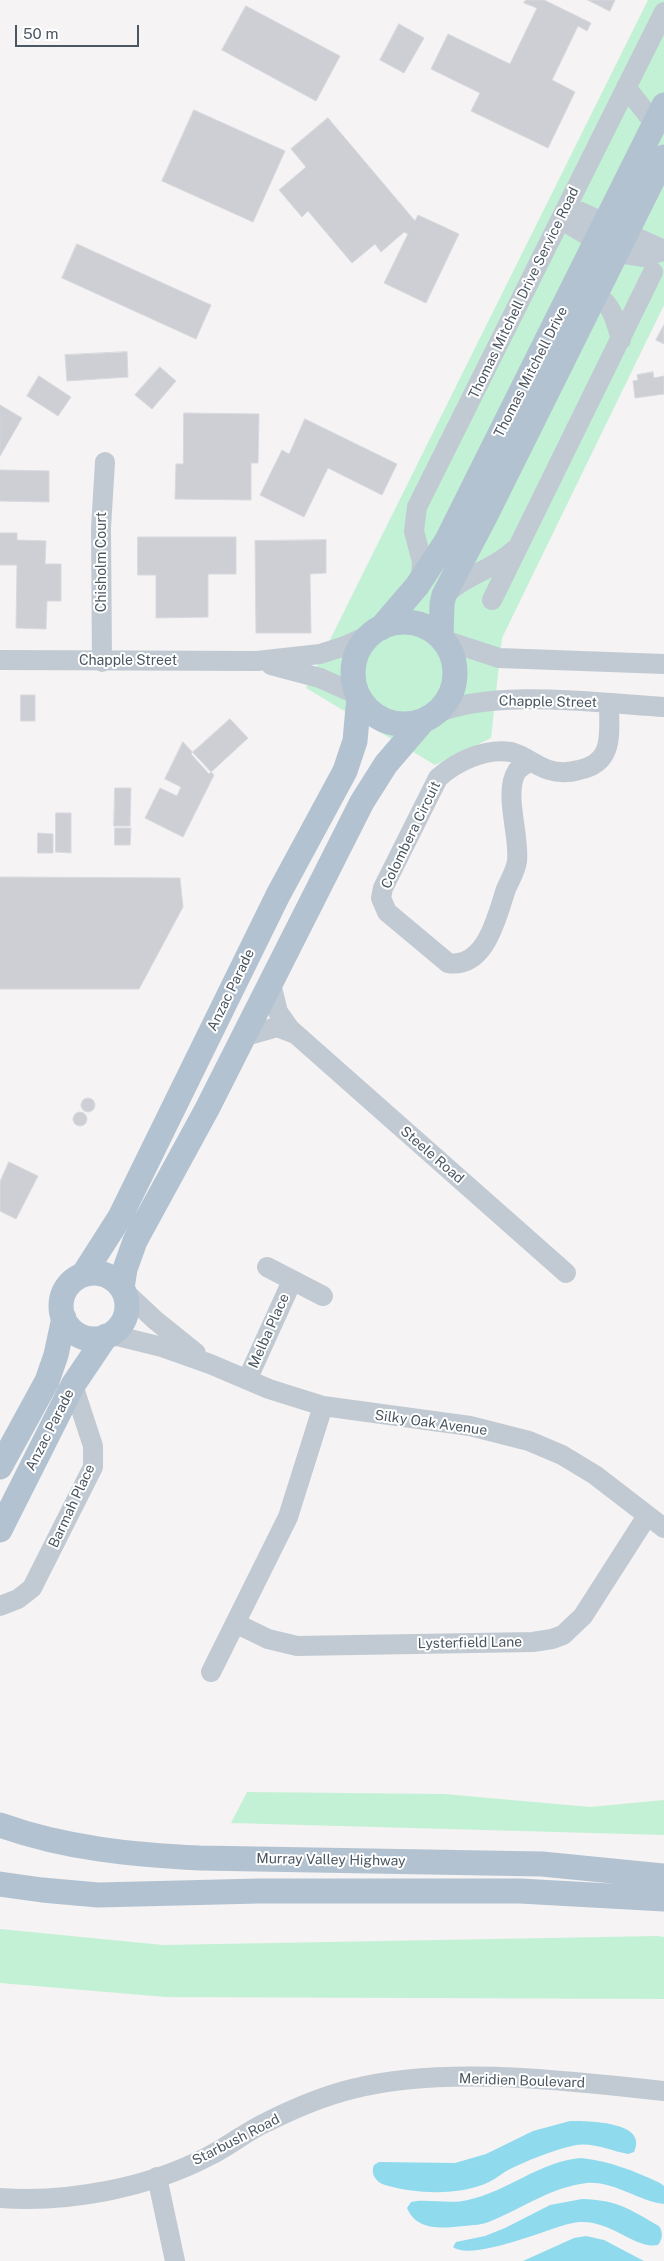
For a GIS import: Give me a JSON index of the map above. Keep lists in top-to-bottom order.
{
  "streets": {
    "main road": ["Thomas Mitchell Drive", "Anzac Parade", "Murray Valley Highway"],
    "street": [
      "Thomas Mitchell Drive Service Road",
      "Chisholm Court",
      "Chapple Street",
      "Colombera Circuit",
      "Steele Road",
      "Melba Place",
      "Silky Oak Avenue",
      "Barmah Place",
      "Lysterfield Lane",
      "Meridien Boulevard",
      "Starbush Road"
    ]
  },
  "crossings": [
    ["Thomas Mitchell Drive Service Road", "Thomas Mitchell Drive"],
    ["Thomas Mitchell Drive", "Chapple Street"],
    ["Thomas Mitchell Drive", "Anzac Parade"],
    ["Chisholm Court", "Chapple Street"],
    ["Chapple Street", "Colombera Circuit"],
    ["Chapple Street", "Anzac Parade"],
    ["Anzac Parade", "Silky Oak Avenue"],
    ["Anzac Parade", "Barmah Place"],
    ["Melba Place", "Silky Oak Avenue"],
    ["Silky Oak Avenue", "Lysterfield Lane"],
    ["Meridien Boulevard", "Starbush Road"]
  ],
  "scale_bar": "50 m"
}
